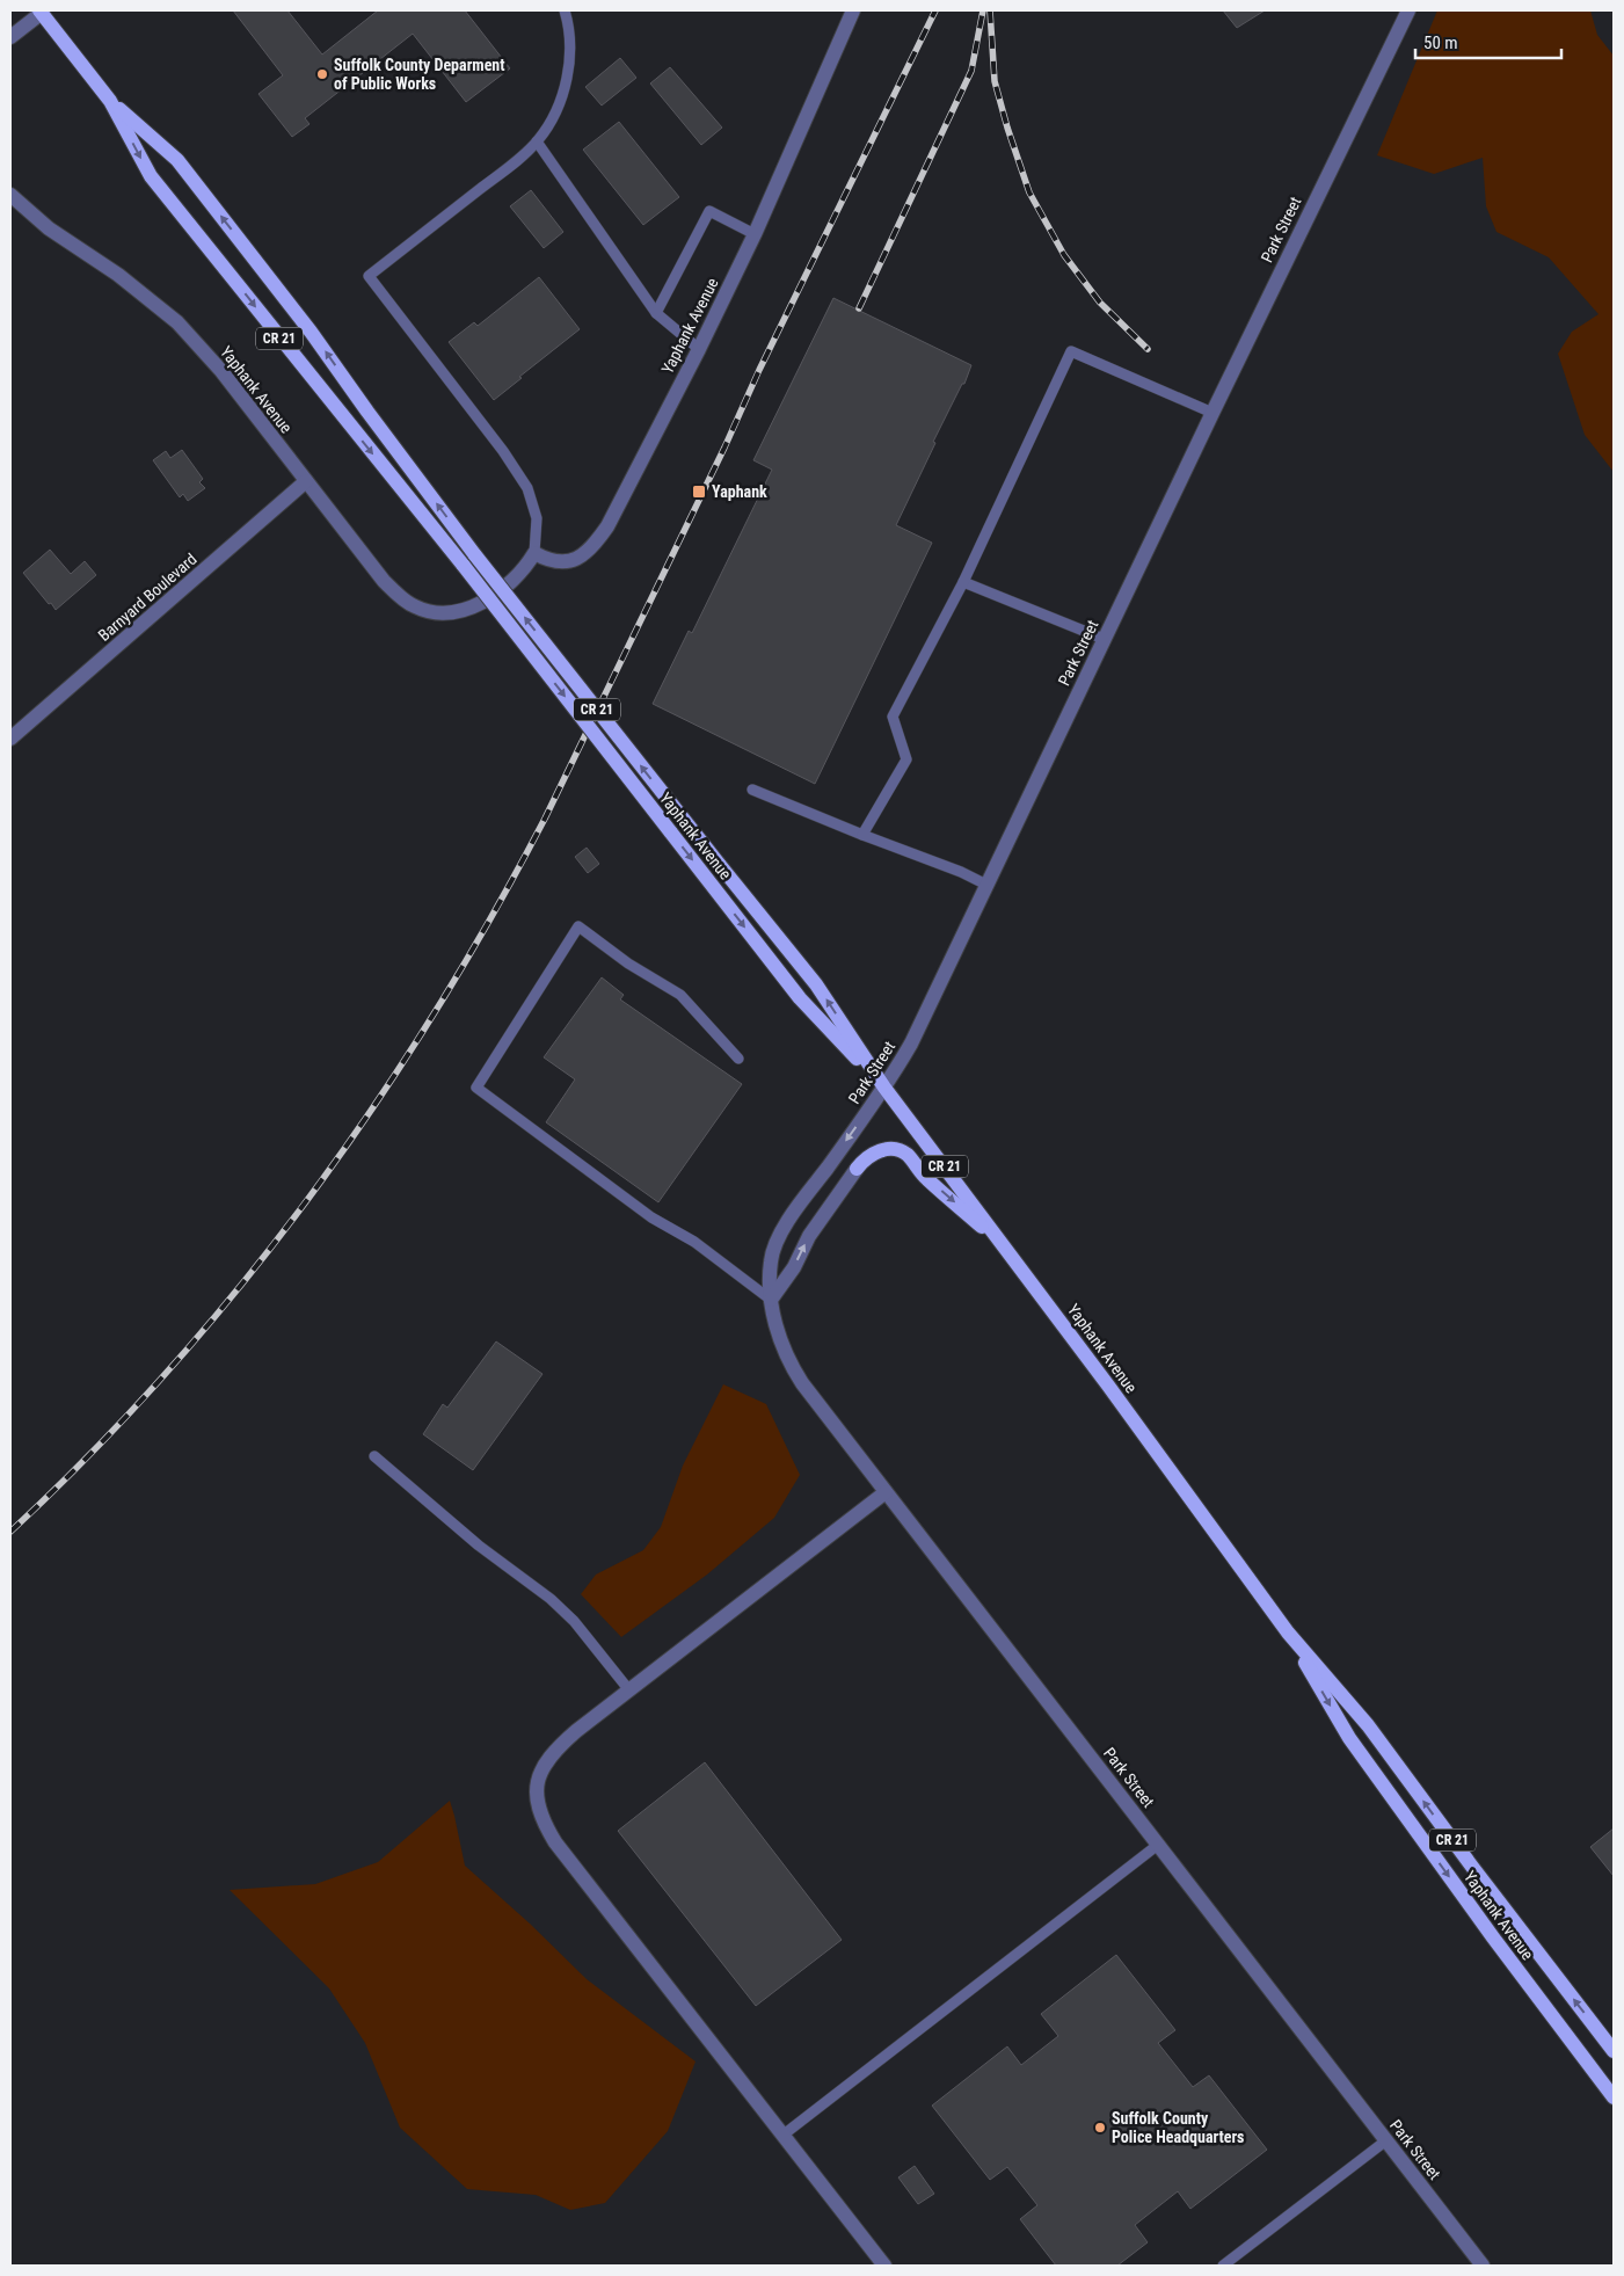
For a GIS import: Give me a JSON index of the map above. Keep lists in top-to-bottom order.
{
  "streets": {
    "main road": ["Yaphank Avenue", "CR 21"],
    "street": ["Park Street", "Barnyard Boulevard"]
  },
  "crossings": [
    ["Park Street", "Yaphank Avenue"],
    ["Yaphank Avenue", "Barnyard Boulevard"]
  ],
  "places": {
    "other": ["Suffolk County Deparment of Public Works", "Suffolk County Police Headquarters"],
    "transit": ["Yaphank"]
  },
  "scale_bar": "50 m"
}
